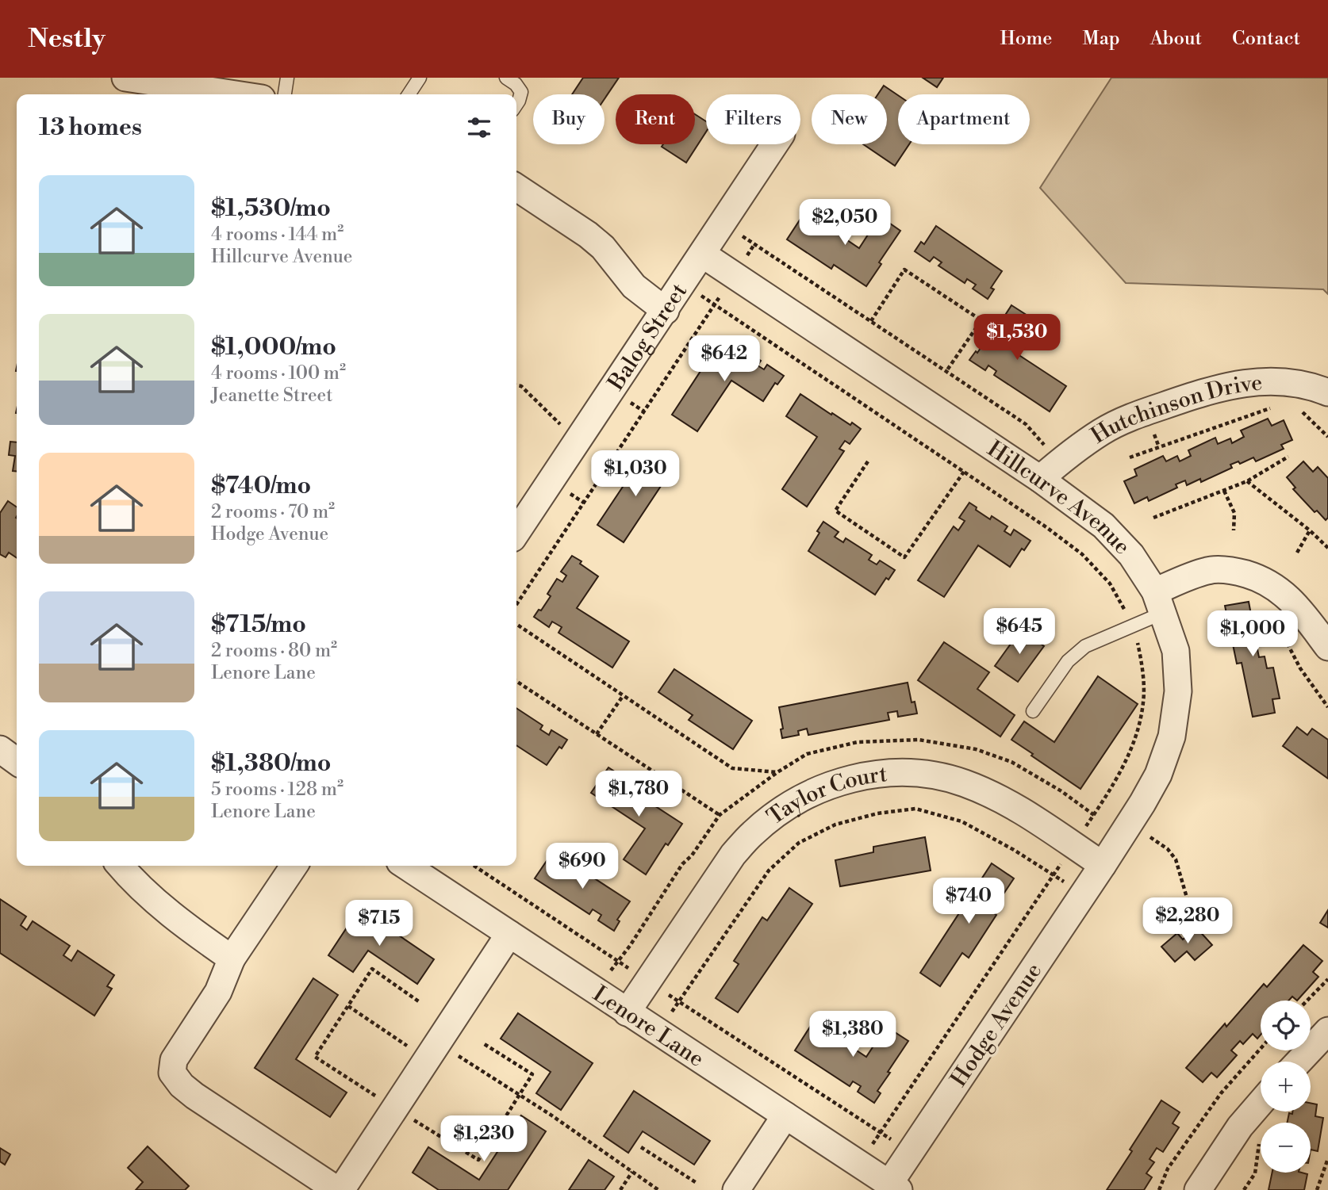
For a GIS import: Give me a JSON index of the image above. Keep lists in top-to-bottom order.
{
  "streets": {
    "street": [
      "Balog Street",
      "Hutchinson Drive",
      "Hillcurve Avenue",
      "Taylor Court",
      "Hodge Avenue",
      "Lenore Lane"
    ]
  },
  "crossings": [
    ["Balog Street", "Hillcurve Avenue"],
    ["Hutchinson Drive", "Hillcurve Avenue"],
    ["Hillcurve Avenue", "Taylor Court"],
    ["Hillcurve Avenue", "Hodge Avenue"],
    ["Taylor Court", "Hodge Avenue"],
    ["Taylor Court", "Lenore Lane"],
    ["Hodge Avenue", "Lenore Lane"]
  ],
  "page": {
    "header": "Nestly",
    "nav": [
      "Home",
      "Map",
      "About",
      "Contact"
    ],
    "chip": [
      "Buy",
      "Rent",
      "Filters",
      "New",
      "Apartment"
    ],
    "heading": "13 homes",
    "list": [
      {
        "name": "$1,530/mo",
        "note": "4 rooms · 144 m² · Hillcurve Avenue"
      },
      {
        "name": "$1,000/mo",
        "note": "4 rooms · 100 m² · Jeanette Street"
      },
      {
        "name": "$740/mo",
        "note": "2 rooms · 70 m² · Hodge Avenue"
      },
      {
        "name": "$715/mo",
        "note": "2 rooms · 80 m² · Lenore Lane"
      },
      {
        "name": "$1,380/mo",
        "note": "5 rooms · 128 m² · Lenore Lane"
      }
    ],
    "price": [
      "$2,050",
      "$1,530",
      "$642",
      "$1,030",
      "$645",
      "$1,000",
      "$1,780",
      "$690",
      "$740",
      "$2,280",
      "$715",
      "$1,380",
      "$1,230"
    ],
    "map_buttons": ["+", "−"]
  }
}
